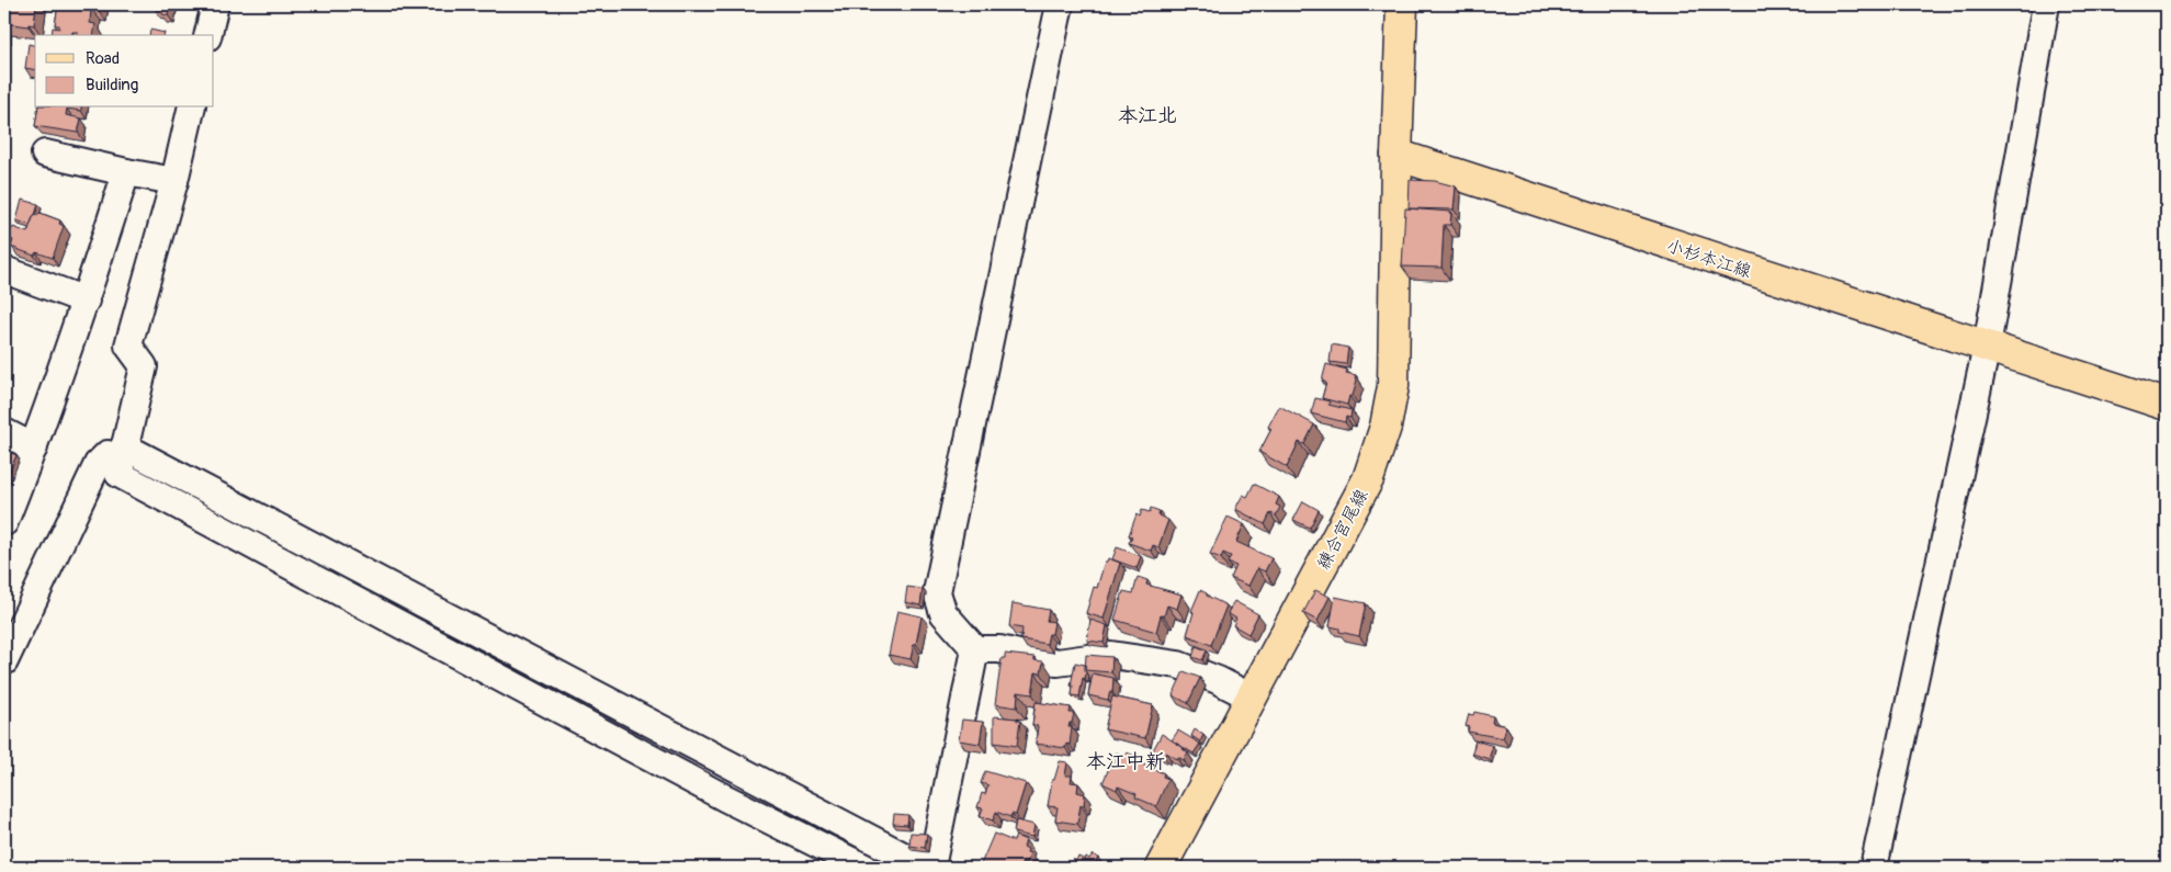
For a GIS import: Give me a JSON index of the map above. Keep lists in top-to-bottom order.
{
  "streets": {
    "main road": ["小杉本江線", "練合宮尾線"]
  },
  "crossings": [
    ["小杉本江線", "練合宮尾線"]
  ],
  "districts": ["本江北", "本江中新"],
  "legend": ["Road", "Building"]
}
